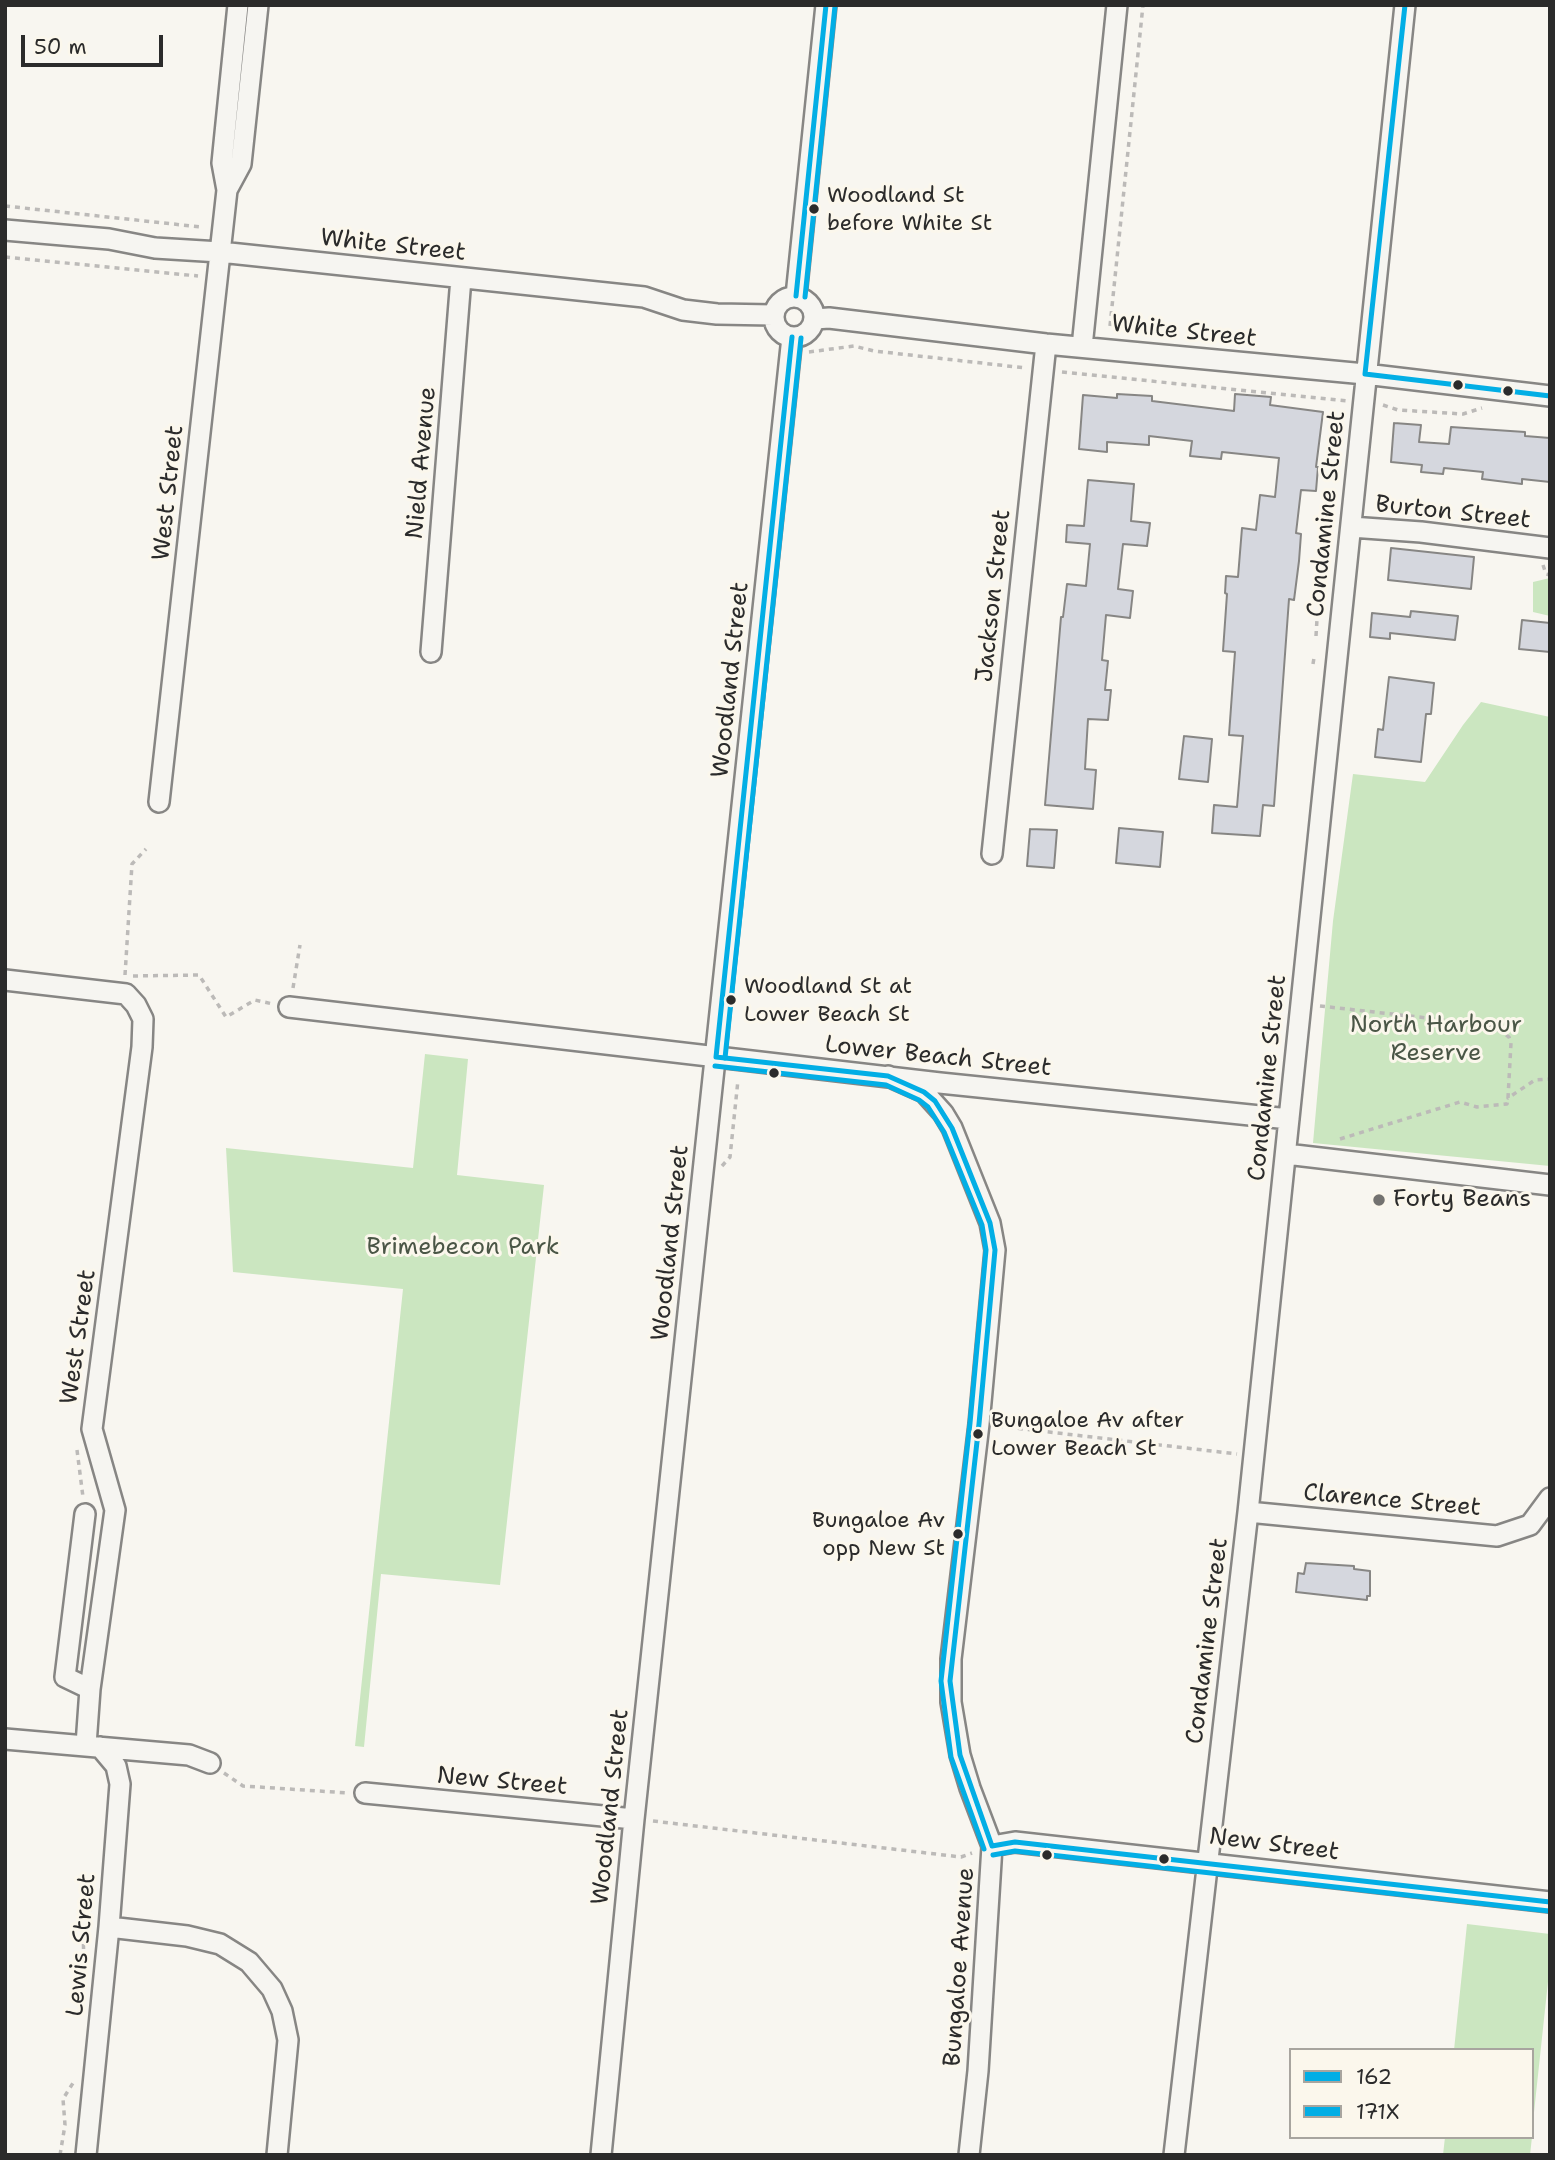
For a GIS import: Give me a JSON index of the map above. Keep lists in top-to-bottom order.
{
  "streets": {
    "street": [
      "White Street",
      "Nield Avenue",
      "West Street",
      "Burton Street",
      "Condamine Street",
      "Jackson Street",
      "Woodland Street",
      "Lower Beach Street",
      "Clarence Street",
      "New Street",
      "Lewis Street",
      "Bungaloe Avenue"
    ]
  },
  "crossings": [
    ["White Street", "Nield Avenue"],
    ["White Street", "West Street"],
    ["White Street", "Condamine Street"],
    ["White Street", "Jackson Street"],
    ["White Street", "Woodland Street"],
    ["West Street", "Lewis Street"],
    ["Burton Street", "Condamine Street"],
    ["Condamine Street", "Lower Beach Street"],
    ["Condamine Street", "Clarence Street"],
    ["Condamine Street", "New Street"],
    ["Woodland Street", "Lower Beach Street"],
    ["Woodland Street", "New Street"],
    ["Lower Beach Street", "Bungaloe Avenue"],
    ["New Street", "Bungaloe Avenue"]
  ],
  "parks": ["North Harbour Reserve", "Brimebecon Park"],
  "places": [
    "Woodland St before White St",
    "Woodland St at Lower Beach St",
    "Forty Beans",
    "Bungaloe Av after Lower Beach St",
    "Bungaloe Av opp New St"
  ],
  "lines": ["transit line 162", "transit line 171X"],
  "legend": ["162", "171X"],
  "scale_bar": "50 m"
}
